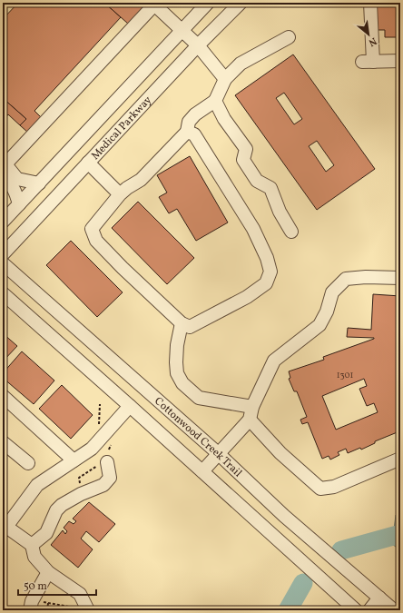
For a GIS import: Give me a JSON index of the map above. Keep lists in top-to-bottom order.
{
  "streets": {
    "street": ["Medical Parkway", "Cottonwood Creek Trail"]
  },
  "house_numbers": ["1301"],
  "scale_bar": "50 m",
  "north": "bottom right"
}
